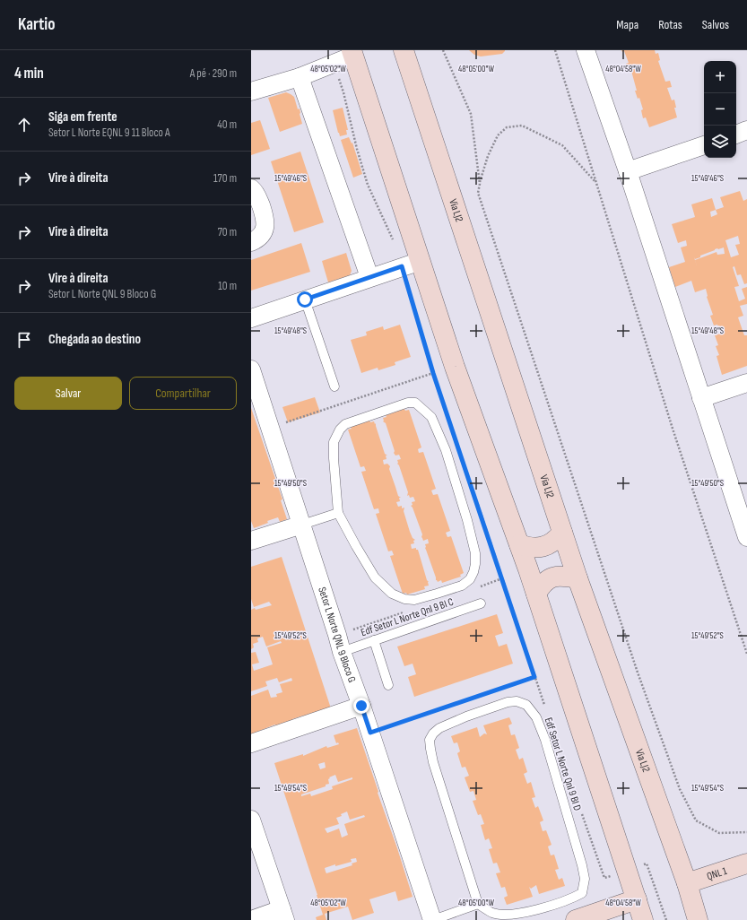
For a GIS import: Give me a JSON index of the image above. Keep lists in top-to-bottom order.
{
  "streets": {
    "main road": ["Via LJ2", "QNL 1"],
    "street": ["Setor L Norte QNL 9 Bloco G"],
    "lane": ["Edf Setor L Norte Qnl 9 BI C", "Edf Setor L Norte Qnl 9 BI D"]
  },
  "crossings": [
    ["Via LJ2", "QNL 1"],
    ["Edf Setor L Norte Qnl 9 BI C", "Setor L Norte QNL 9 Bloco G"]
  ],
  "page": {
    "header": "Kartio",
    "nav": ["Mapa", "Rotas", "Salvos"],
    "heading": ["4 min", "A pé · 290 m"],
    "map_buttons": ["+", "−"],
    "list": [
      ["Siga em frente", "Setor L Norte EQNL 9 11 Bloco A", "40 m"],
      ["Vire à direita", "170 m"],
      ["Vire à direita", "70 m"],
      ["Vire à direita", "Setor L Norte QNL 9 Bloco G", "10 m"],
      "Chegada ao destino"
    ],
    "buttons": ["Salvar", "Compartilhar"]
  },
  "coordinates": [
    "48°05'02\"W",
    "48°05'00\"W",
    "48°04'58\"W",
    "15°49'46\"S",
    "15°49'48\"S",
    "15°49'50\"S",
    "15°49'52\"S",
    "15°49'54\"S"
  ]
}
